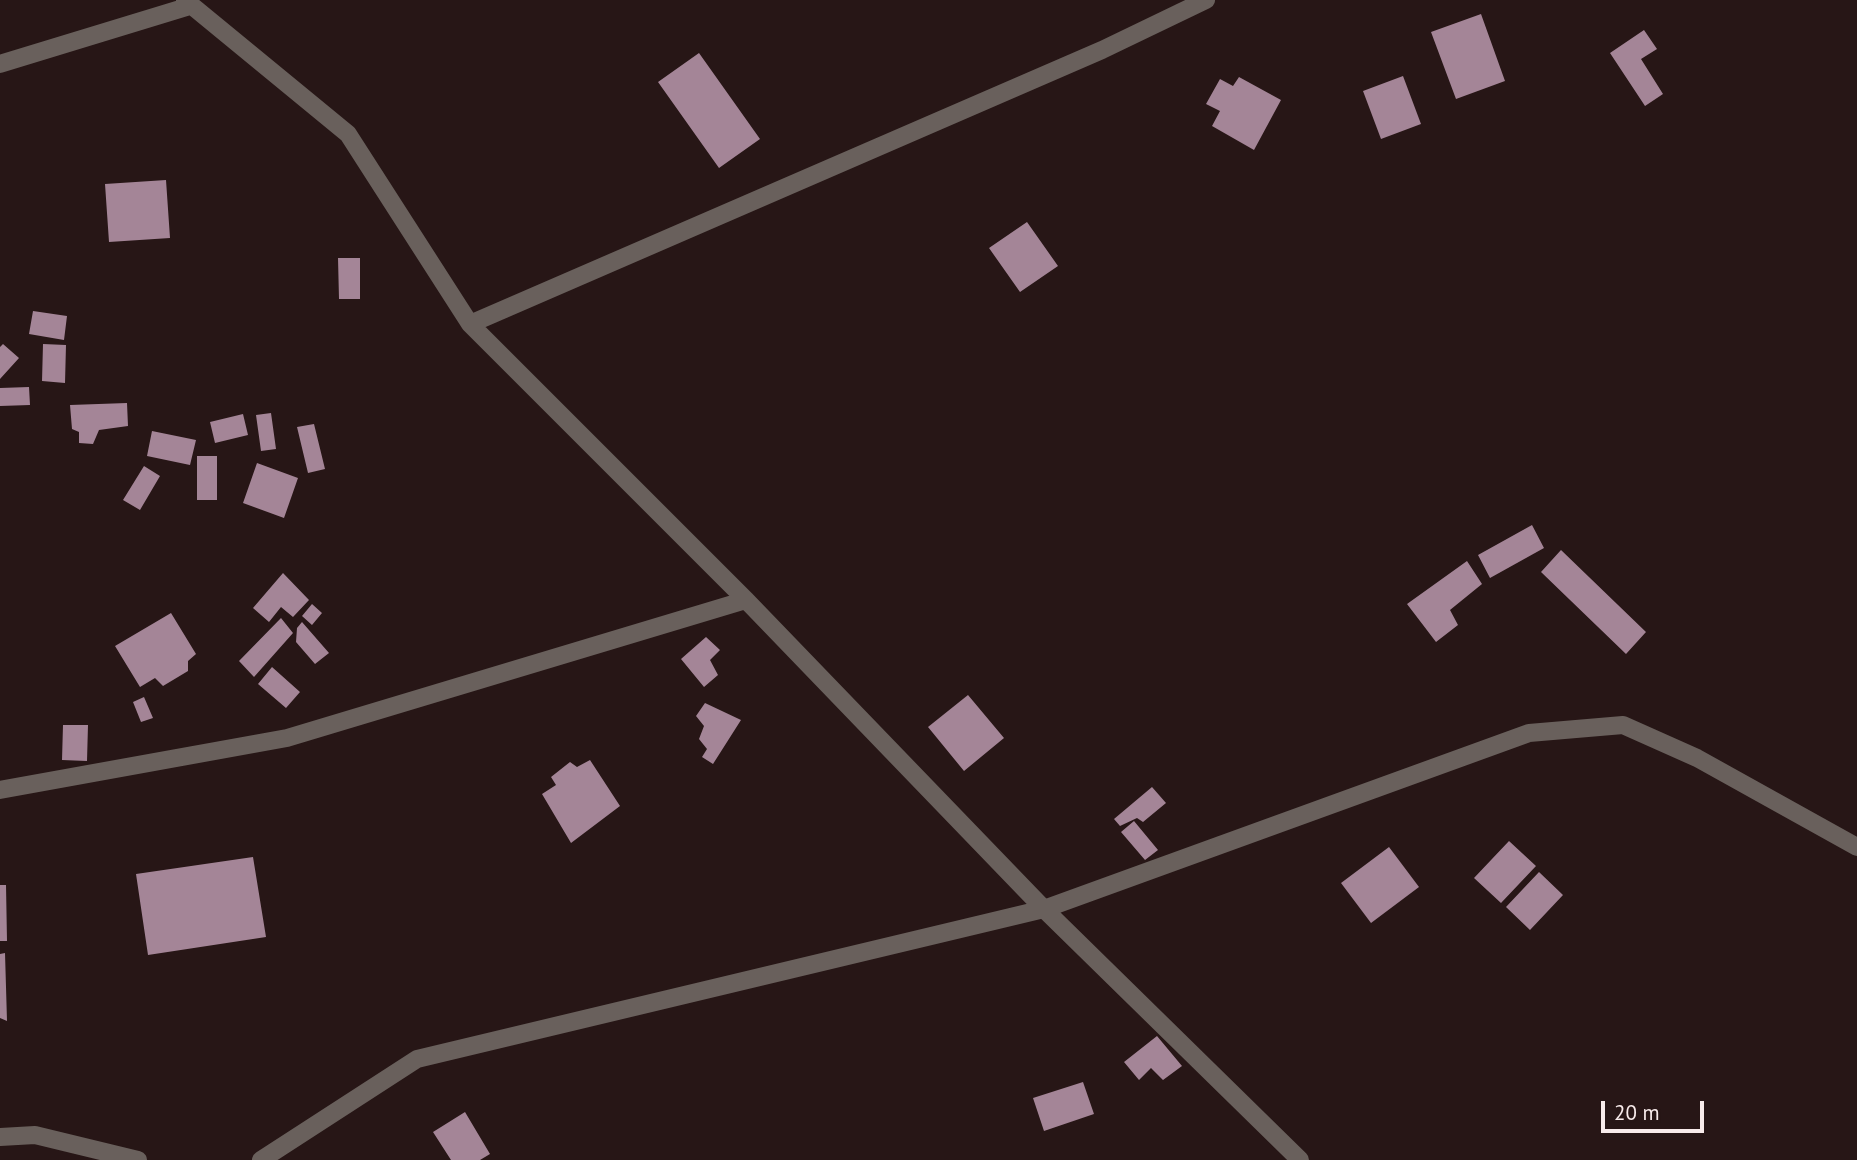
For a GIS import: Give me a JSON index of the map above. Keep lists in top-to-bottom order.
{
  "scale_bar": "20 m"
}
